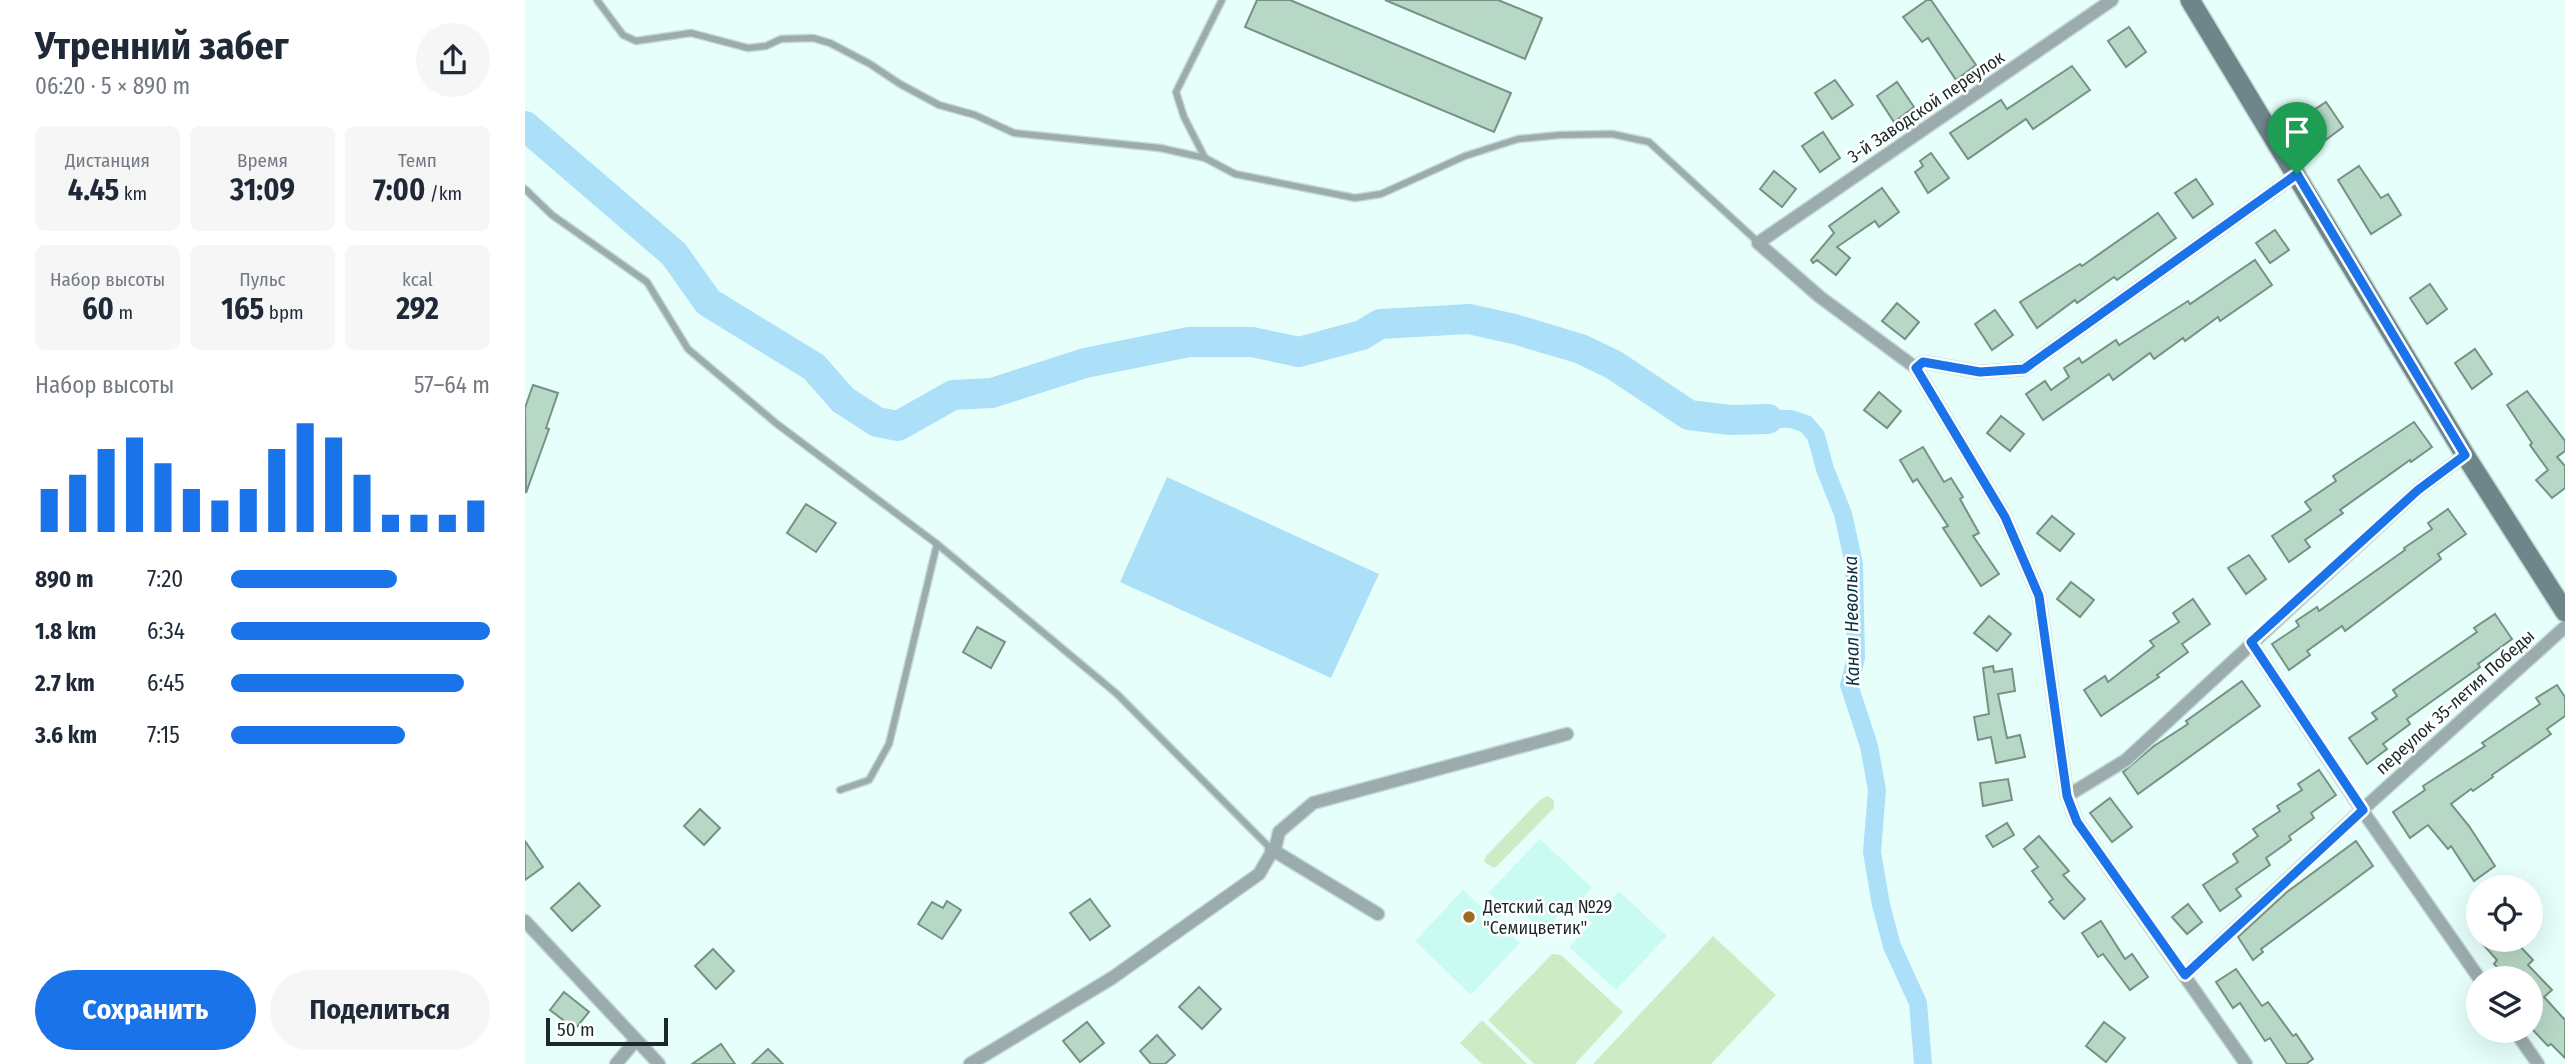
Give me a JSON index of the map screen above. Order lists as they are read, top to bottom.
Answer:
{
  "streets": {
    "street": ["3-й Заводской переулок", "переулок 35-летия Победы"]
  },
  "water": ["Канал Неволька"],
  "places": ["Детский сад №29 \"Семицветик\""],
  "scale_bar": "50 m",
  "page": {
    "heading": ["Утренний забег", "06:20 · 5 × 890 m"],
    "stats": [
      ["Дистанция", "4.45 km"],
      ["Время", "31:09"],
      ["Темп", "7:00 /km"],
      ["Набор высоты", "60 m"],
      ["Пульс", "165 bpm"],
      ["kcal", "292"]
    ],
    "chart": ["Набор высоты", "57–64 m"],
    "list": [
      {
        "name": "890 m",
        "note": "7:20"
      },
      {
        "name": "1.8 km",
        "note": "6:34"
      },
      {
        "name": "2.7 km",
        "note": "6:45"
      },
      {
        "name": "3.6 km",
        "note": "7:15"
      }
    ],
    "buttons": ["Сохранить", "Поделиться"],
    "scale": "50 m"
  }
}
